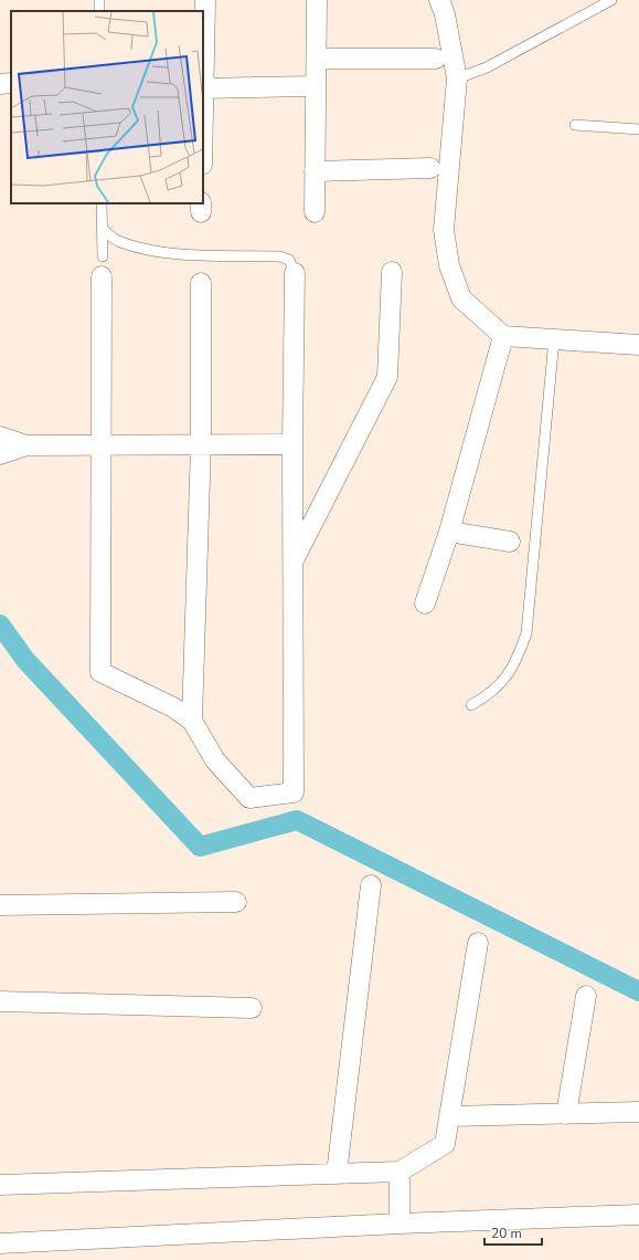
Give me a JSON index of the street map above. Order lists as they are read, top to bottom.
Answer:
{
  "scale_bar": "20 m"
}
